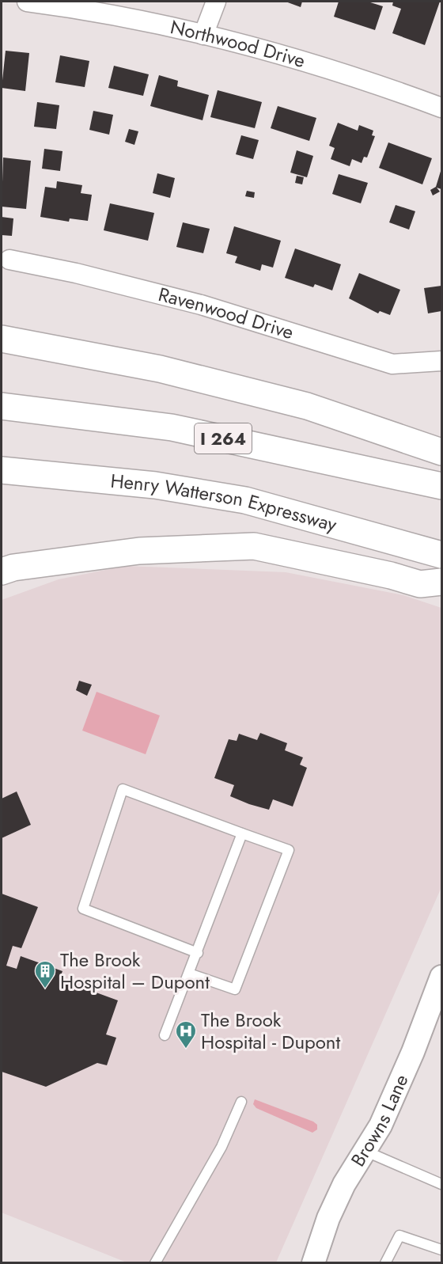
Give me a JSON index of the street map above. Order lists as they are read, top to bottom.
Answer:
{
  "streets": {
    "highway": ["I 264", "Henry Watterson Expressway"],
    "street": ["Northwood Drive", "Ravenwood Drive", "Browns Lane"]
  },
  "places": {
    "building": ["The Brook Hospital – Dupont"],
    "hospital": ["The Brook Hospital - Dupont"]
  }
}
